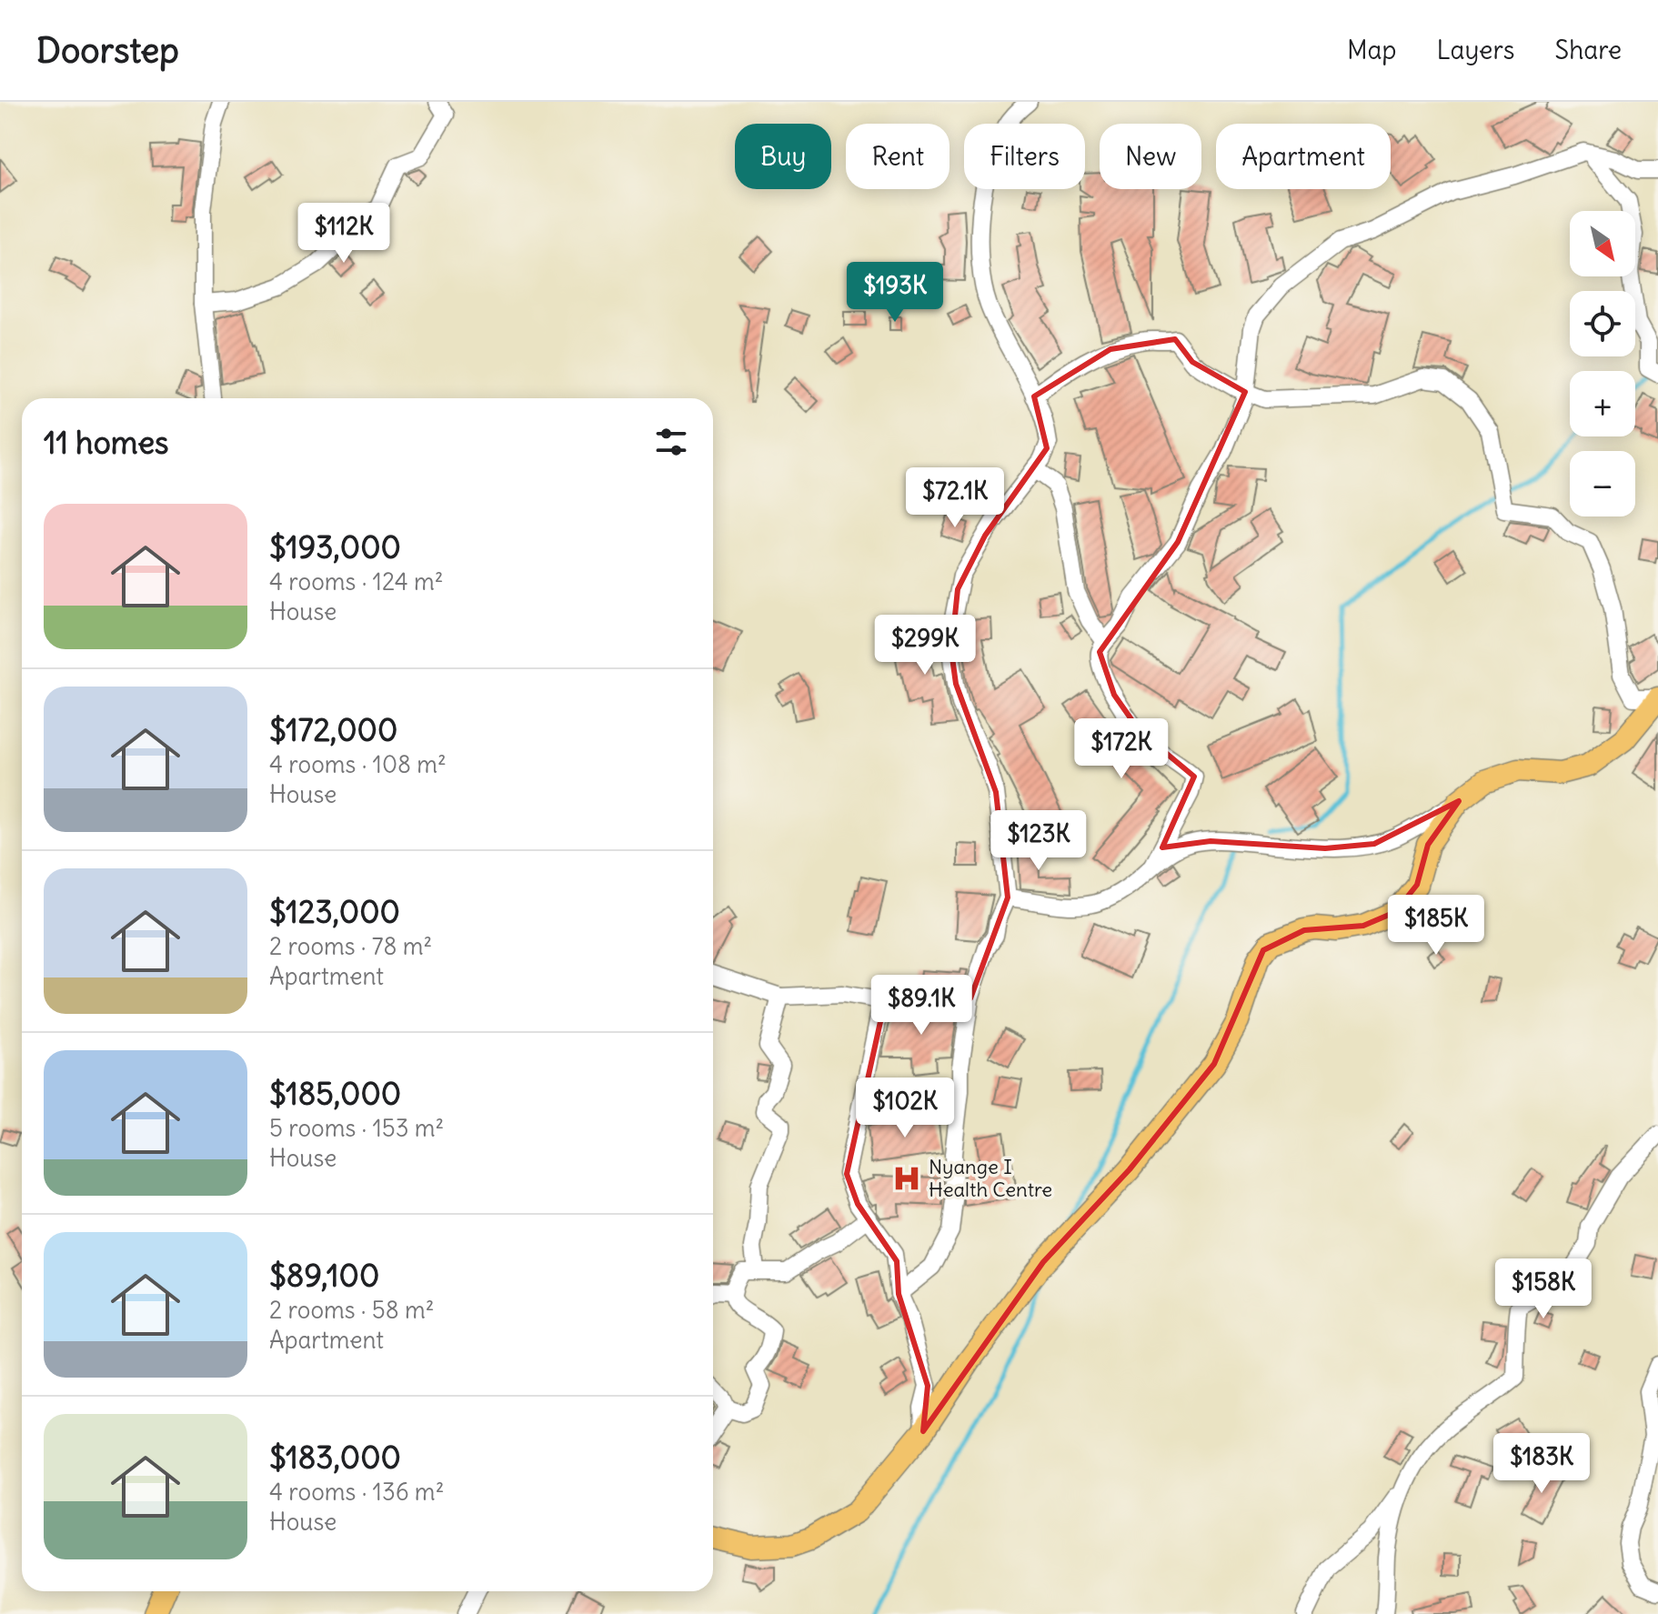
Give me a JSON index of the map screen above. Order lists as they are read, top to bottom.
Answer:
{
  "places": {
    "hospital": ["Nyange I Health Centre"]
  },
  "north": "bottom right",
  "page": {
    "header": "Doorstep",
    "nav": ["Map", "Layers", "Share"],
    "chip": [
      "Buy",
      "Rent",
      "Filters",
      "New",
      "Apartment"
    ],
    "price": [
      "$112K",
      "$193K",
      "$72.1K",
      "$299K",
      "$172K",
      "$123K",
      "$185K",
      "$89.1K",
      "$102K",
      "$158K",
      "$183K"
    ],
    "map_buttons": ["+", "−"],
    "heading": "11 homes",
    "list": [
      {
        "name": "$193,000",
        "note": "4 rooms · 124 m² · House"
      },
      {
        "name": "$172,000",
        "note": "4 rooms · 108 m² · House"
      },
      {
        "name": "$123,000",
        "note": "2 rooms · 78 m² · Apartment"
      },
      {
        "name": "$185,000",
        "note": "5 rooms · 153 m² · House"
      },
      {
        "name": "$89,100",
        "note": "2 rooms · 58 m² · Apartment"
      },
      {
        "name": "$183,000",
        "note": "4 rooms · 136 m² · House"
      }
    ]
  }
}
